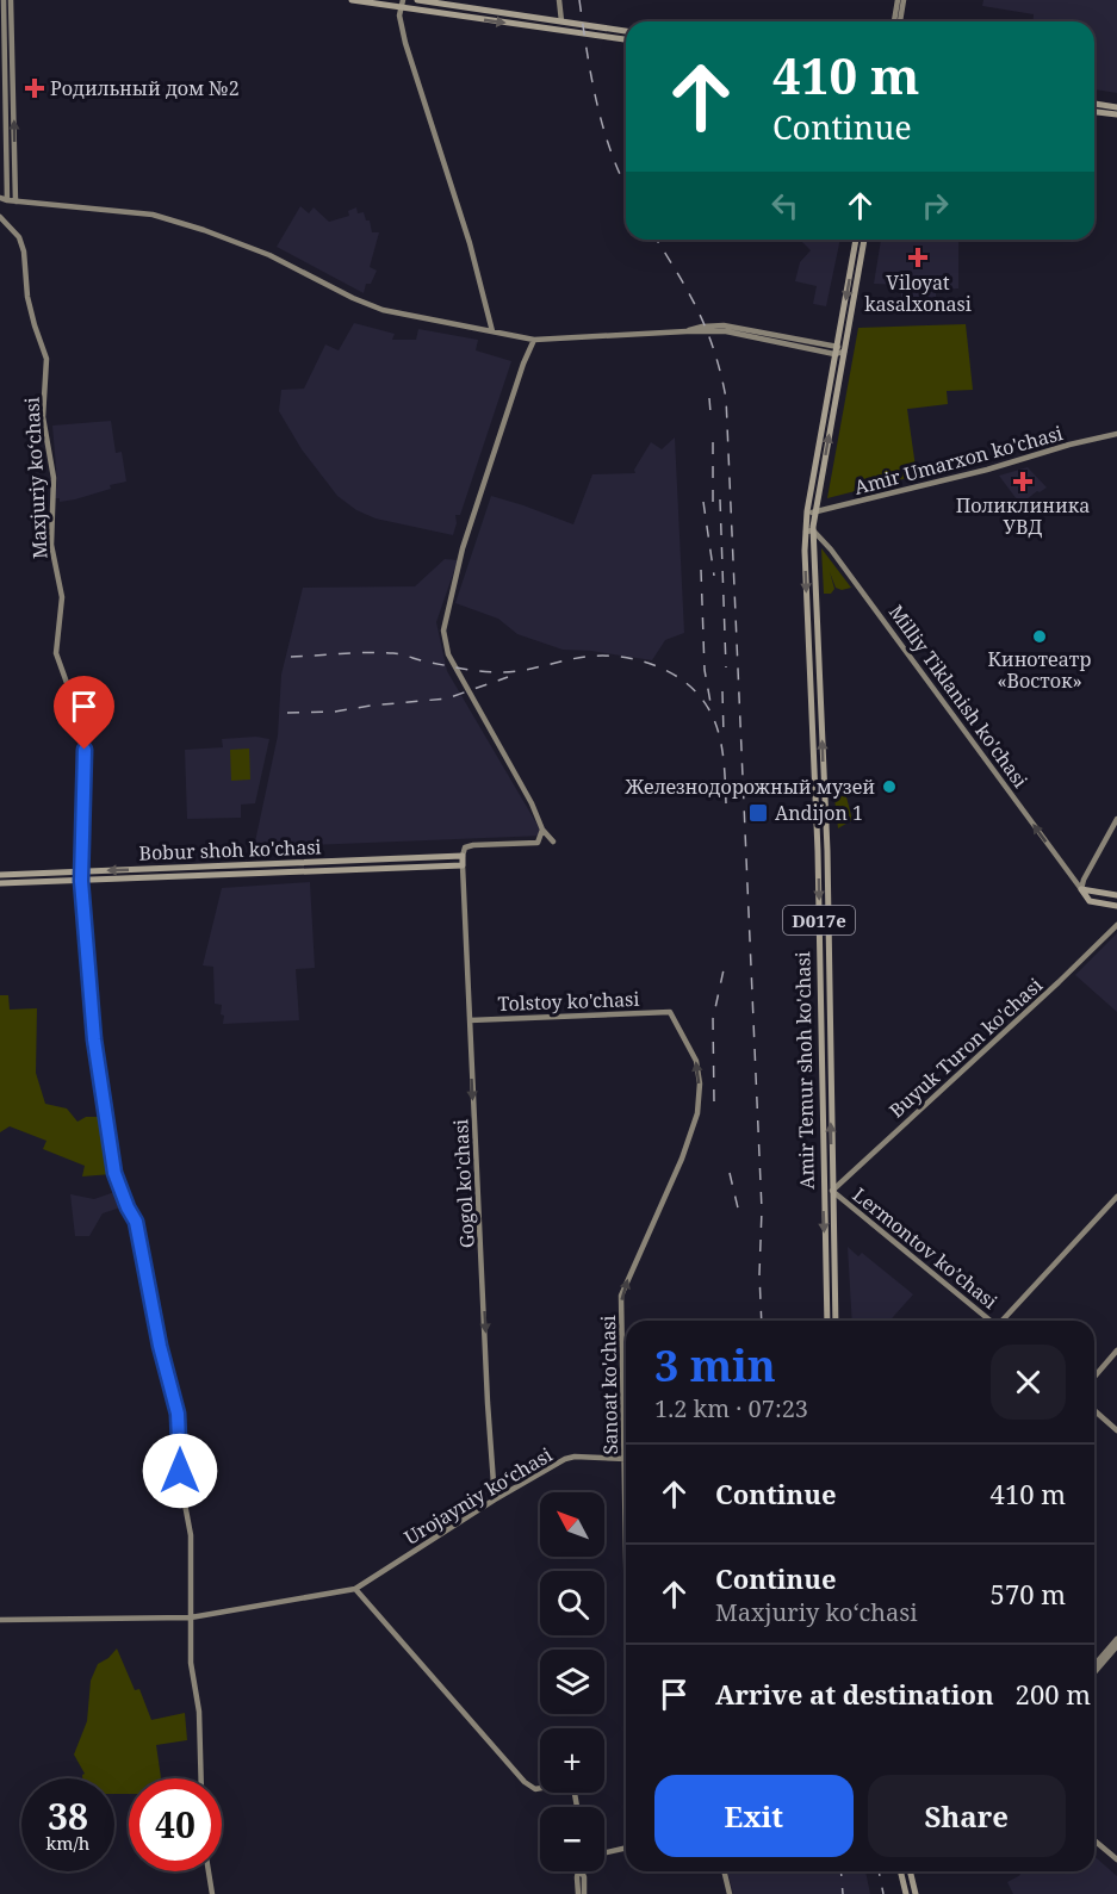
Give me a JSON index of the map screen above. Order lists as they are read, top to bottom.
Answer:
{
  "streets": {
    "main road": [
      "Amir Umarxon ko'chasi",
      "Maxjuriy koʻchasi",
      "Milliy Tiklanish ko'chasi",
      "Bobur shoh ko'chasi",
      "D017e",
      "Tolstoy ko'chasi",
      "Buyuk Turon ko'chasi",
      "Amir Temur shoh ko'chasi",
      "Gogol ko'chasi",
      "Lermontov ko’chasi",
      "Sanoat ko'chasi",
      "Urоjayniy koʻchasi"
    ]
  },
  "crossings": [
    ["Amir Umarxon ko'chasi", "D017e"],
    ["Amir Umarxon ko'chasi", "Amir Temur shoh ko'chasi"],
    ["Maxjuriy koʻchasi", "Bobur shoh ko'chasi"],
    ["Milliy Tiklanish ko'chasi", "Amir Temur shoh ko'chasi"],
    ["Bobur shoh ko'chasi", "Gogol ko'chasi"],
    ["D017e", "Amir Temur shoh ko'chasi"],
    ["Tolstoy ko'chasi", "Gogol ko'chasi"],
    ["Tolstoy ko'chasi", "Sanoat ko'chasi"],
    ["Buyuk Turon ko'chasi", "Amir Temur shoh ko'chasi"],
    ["Buyuk Turon ko'chasi", "Lermontov ko’chasi"],
    ["Amir Temur shoh ko'chasi", "Lermontov ko’chasi"],
    ["Gogol ko'chasi", "Urоjayniy koʻchasi"],
    ["Sanoat ko'chasi", "Urоjayniy koʻchasi"]
  ],
  "one_way": ["Milliy Tiklanish ko'chasi", "Gogol ko'chasi", "Sanoat ko'chasi"],
  "places": {
    "health": ["Родильный дом №2", "Viloyat kasalxonasi", "Поликлиника УВД"],
    "other": ["Кинотеатр «Восток»", "Железнодорожный музей"],
    "transit": ["Andijon 1"]
  },
  "north": "top left",
  "page": {
    "turn": ["410 m", "Continue"],
    "heading": ["3 min", "1.2 km · 07:23"],
    "list": [
      {
        "name": "Continue",
        "value": "410 m"
      },
      {
        "name": "Continue",
        "note": "Maxjuriy koʻchasi",
        "value": "570 m"
      },
      {
        "name": "Arrive at destination",
        "value": "200 m"
      }
    ],
    "map_buttons": ["+", "−"],
    "buttons": ["Exit", "Share"],
    "speed": "38 km/h",
    "limit": "40"
  }
}
